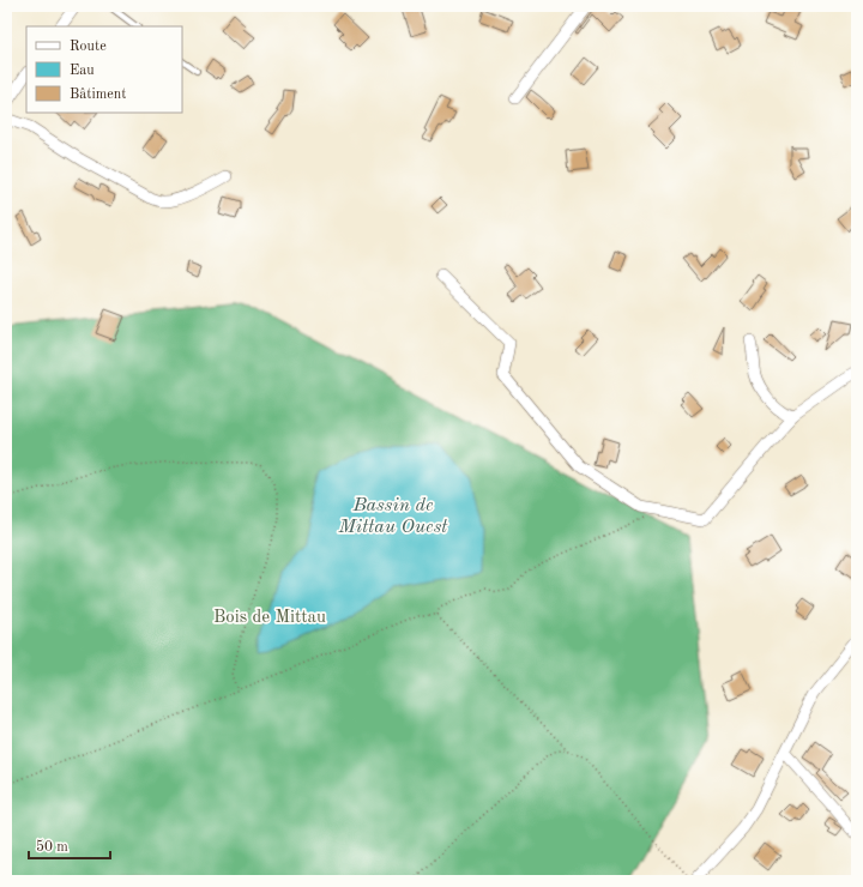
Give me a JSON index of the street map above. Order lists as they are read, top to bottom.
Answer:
{
  "water": ["Bassin de Mittau Ouest"],
  "parks": ["Bois de Mittau"],
  "legend": ["Route", "Eau", "Bâtiment"],
  "scale_bar": "50 m"
}
